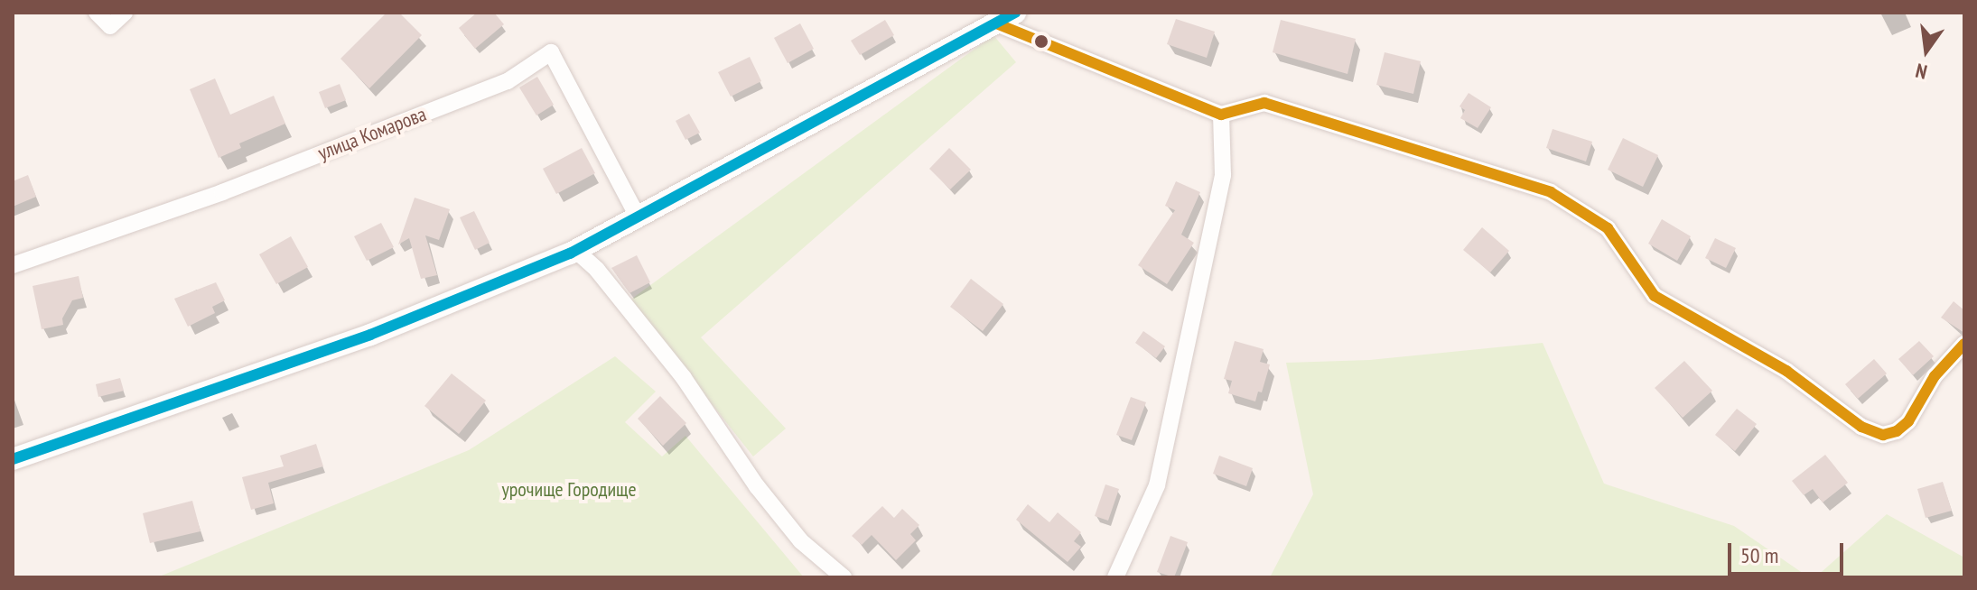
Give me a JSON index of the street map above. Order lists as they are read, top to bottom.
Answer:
{
  "streets": {
    "street": ["улица Комарова"]
  },
  "parks": ["урочище Городище"],
  "scale_bar": "50 m",
  "north": "bottom"
}
